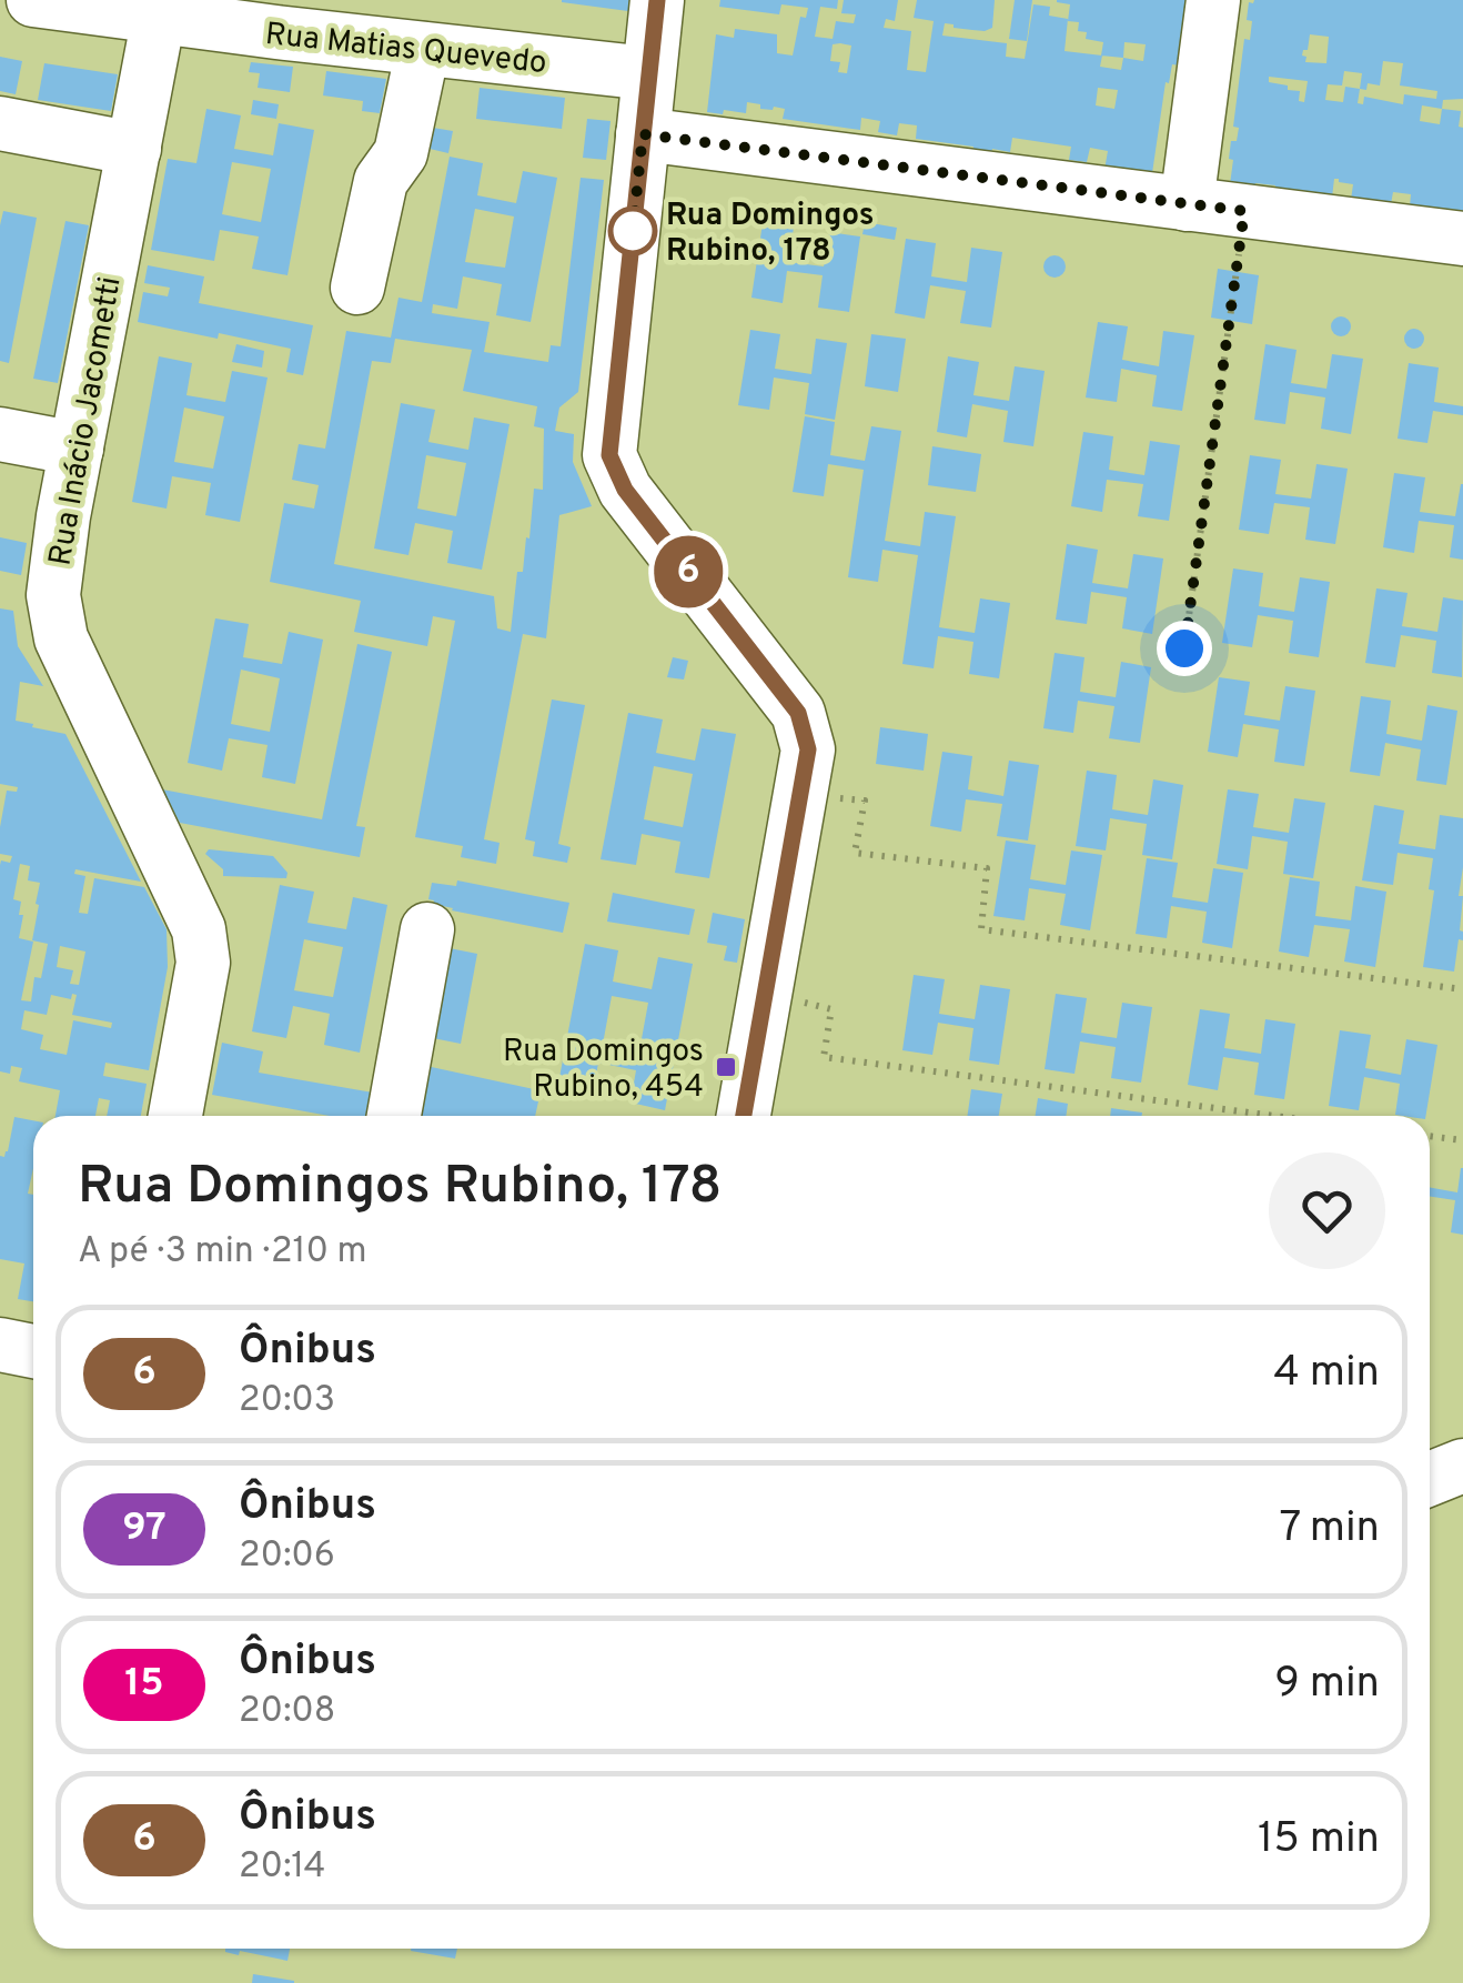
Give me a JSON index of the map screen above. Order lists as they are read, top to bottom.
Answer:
{
  "streets": {
    "street": ["Rua Matias Quevedo", "Rua Inácio Jacometti"]
  },
  "crossings": [
    ["Rua Matias Quevedo", "Rua Inácio Jacometti"]
  ],
  "places": {
    "other": ["Rua Domingos Rubino, 178"],
    "transit": ["Rua Domingos Rubino, 454"]
  },
  "lines": ["bus line 6"],
  "page": {
    "on_map": "6",
    "heading": ["Rua Domingos Rubino, 178", "A pé · 3 min · 210 m"],
    "list": [
      {
        "mark": "6",
        "name": "Ônibus",
        "note": "20:03",
        "value": "4 min"
      },
      {
        "mark": "97",
        "name": "Ônibus",
        "note": "20:06",
        "value": "7 min"
      },
      {
        "mark": "15",
        "name": "Ônibus",
        "note": "20:08",
        "value": "9 min"
      },
      {
        "mark": "6",
        "name": "Ônibus",
        "note": "20:14",
        "value": "15 min"
      }
    ]
  }
}
